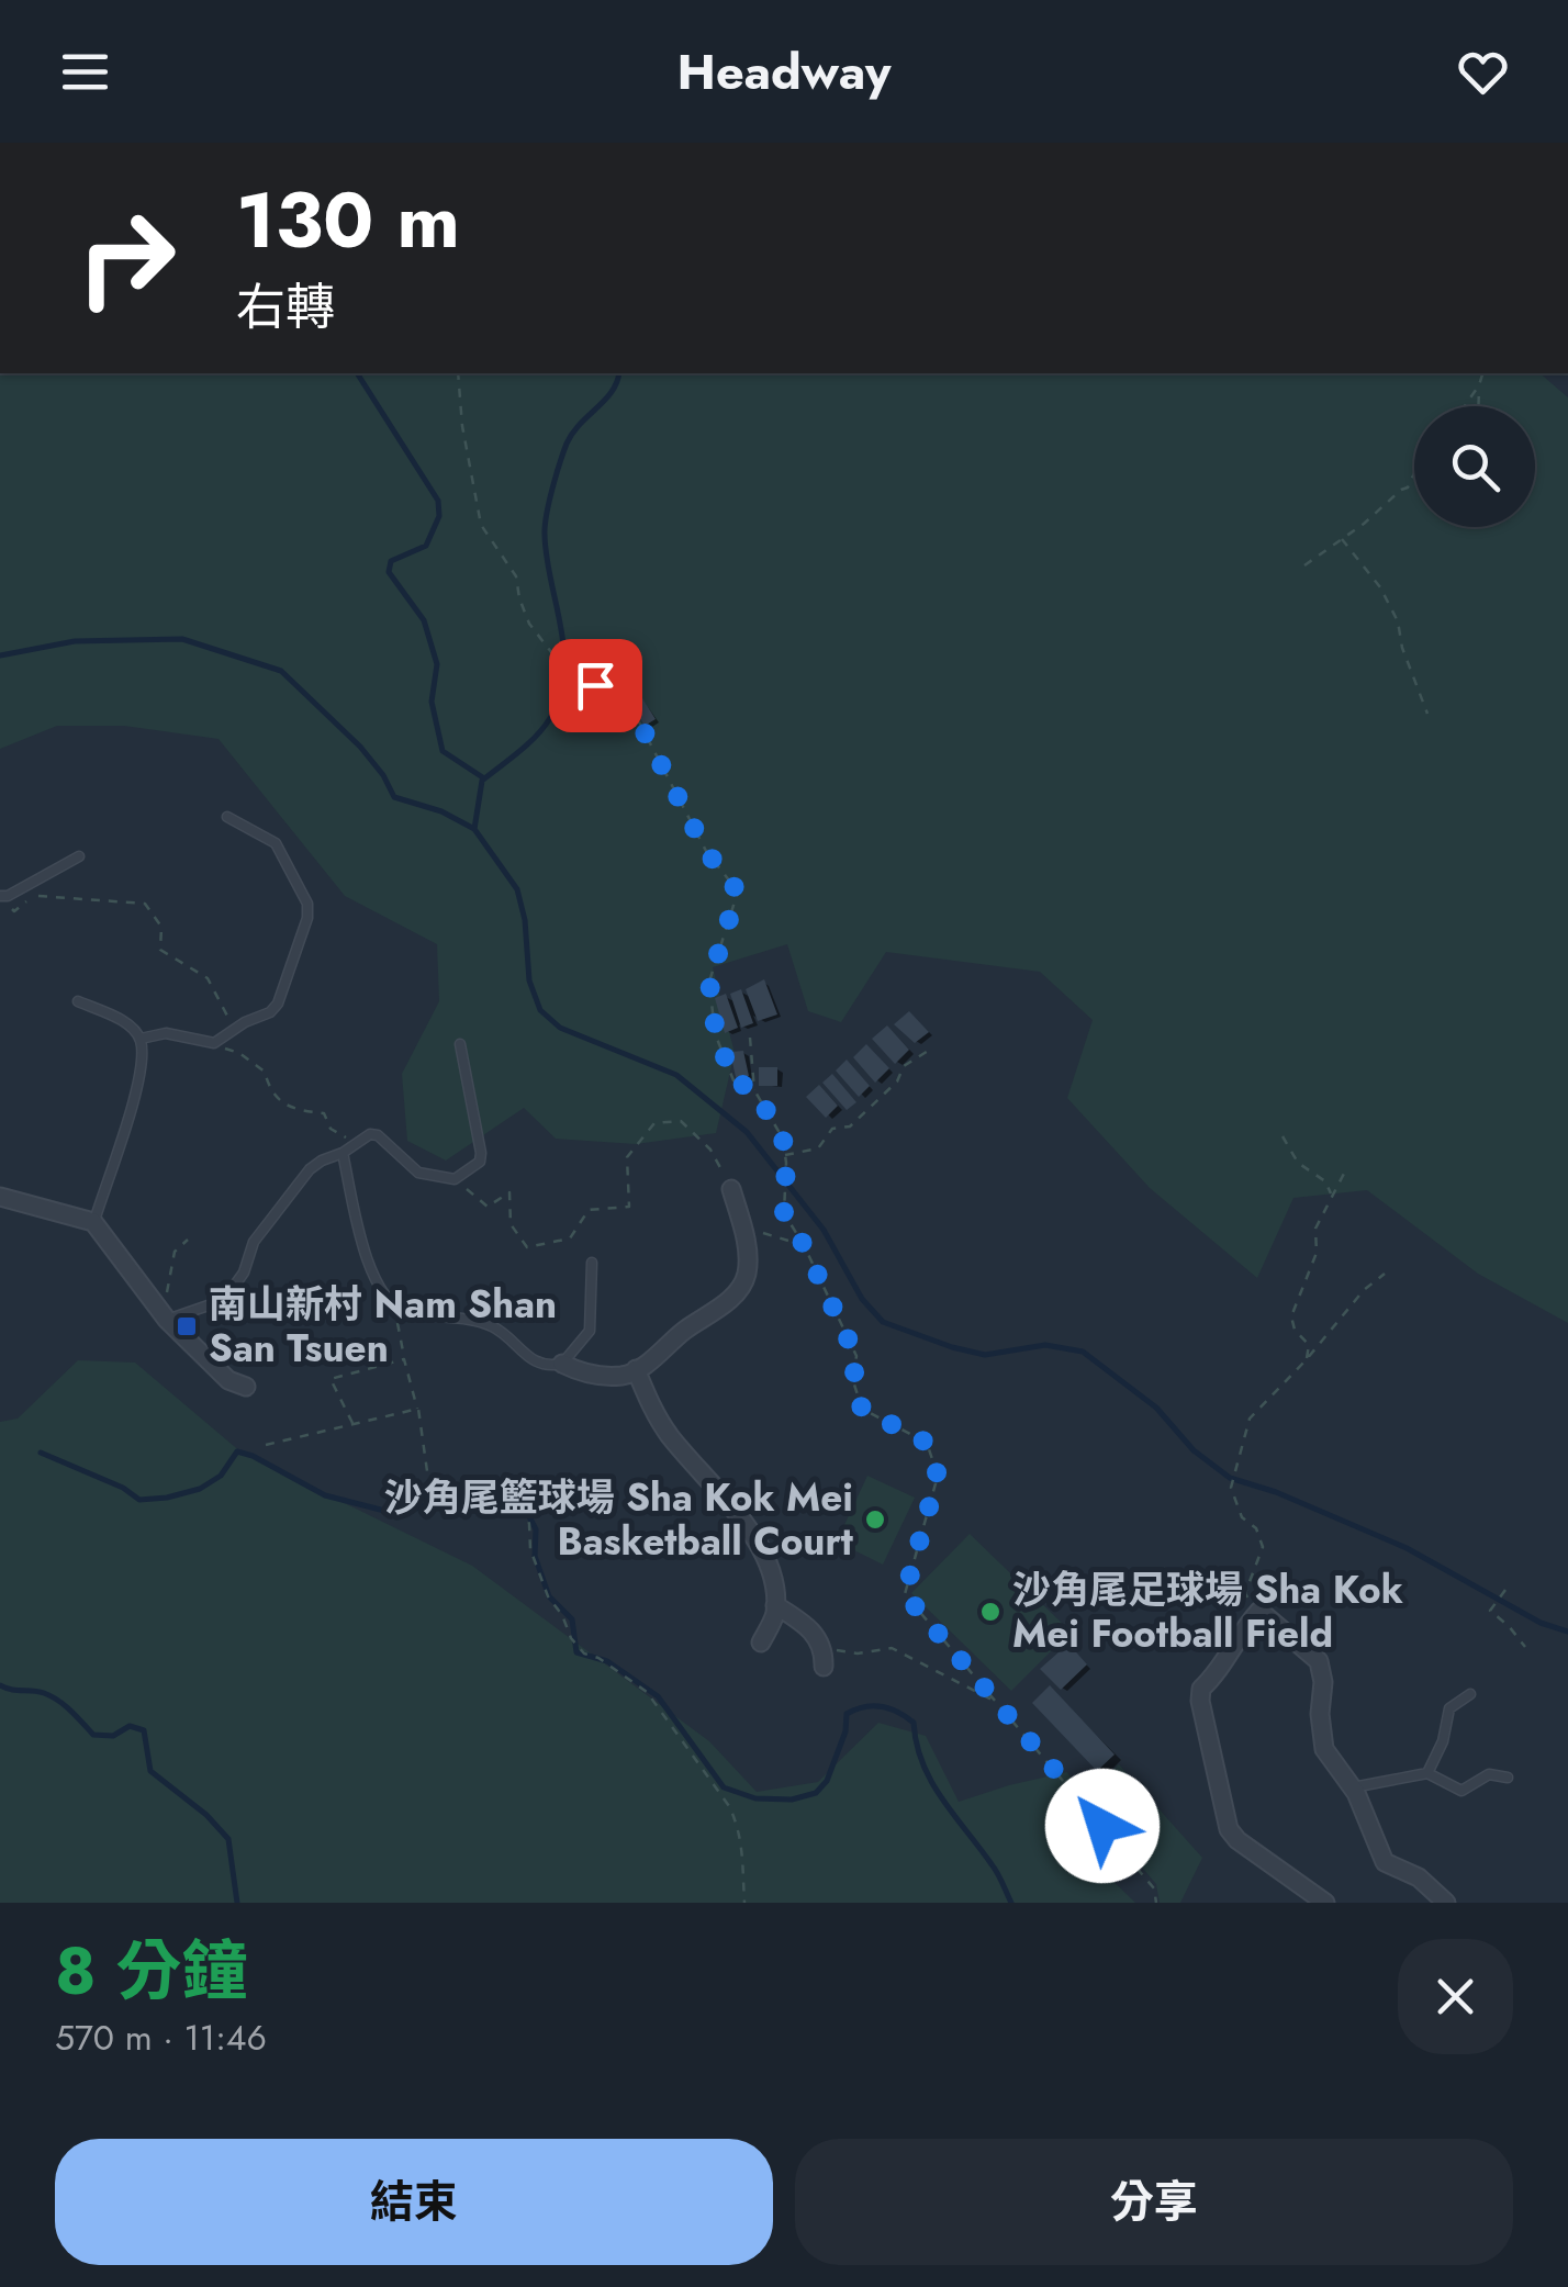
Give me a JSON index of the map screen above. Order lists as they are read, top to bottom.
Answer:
{
  "places": {
    "transit": ["南山新村 Nam Shan San Tsuen"],
    "other": ["沙角尾籃球場 Sha Kok Mei Basketball Court", "沙角尾足球場 Sha Kok Mei Football Field"]
  },
  "page": {
    "header": "Headway",
    "turn": ["130 m", "右轉"],
    "heading": ["8 分鐘", "570 m · 11:46"],
    "buttons": ["結束", "分享"]
  }
}
